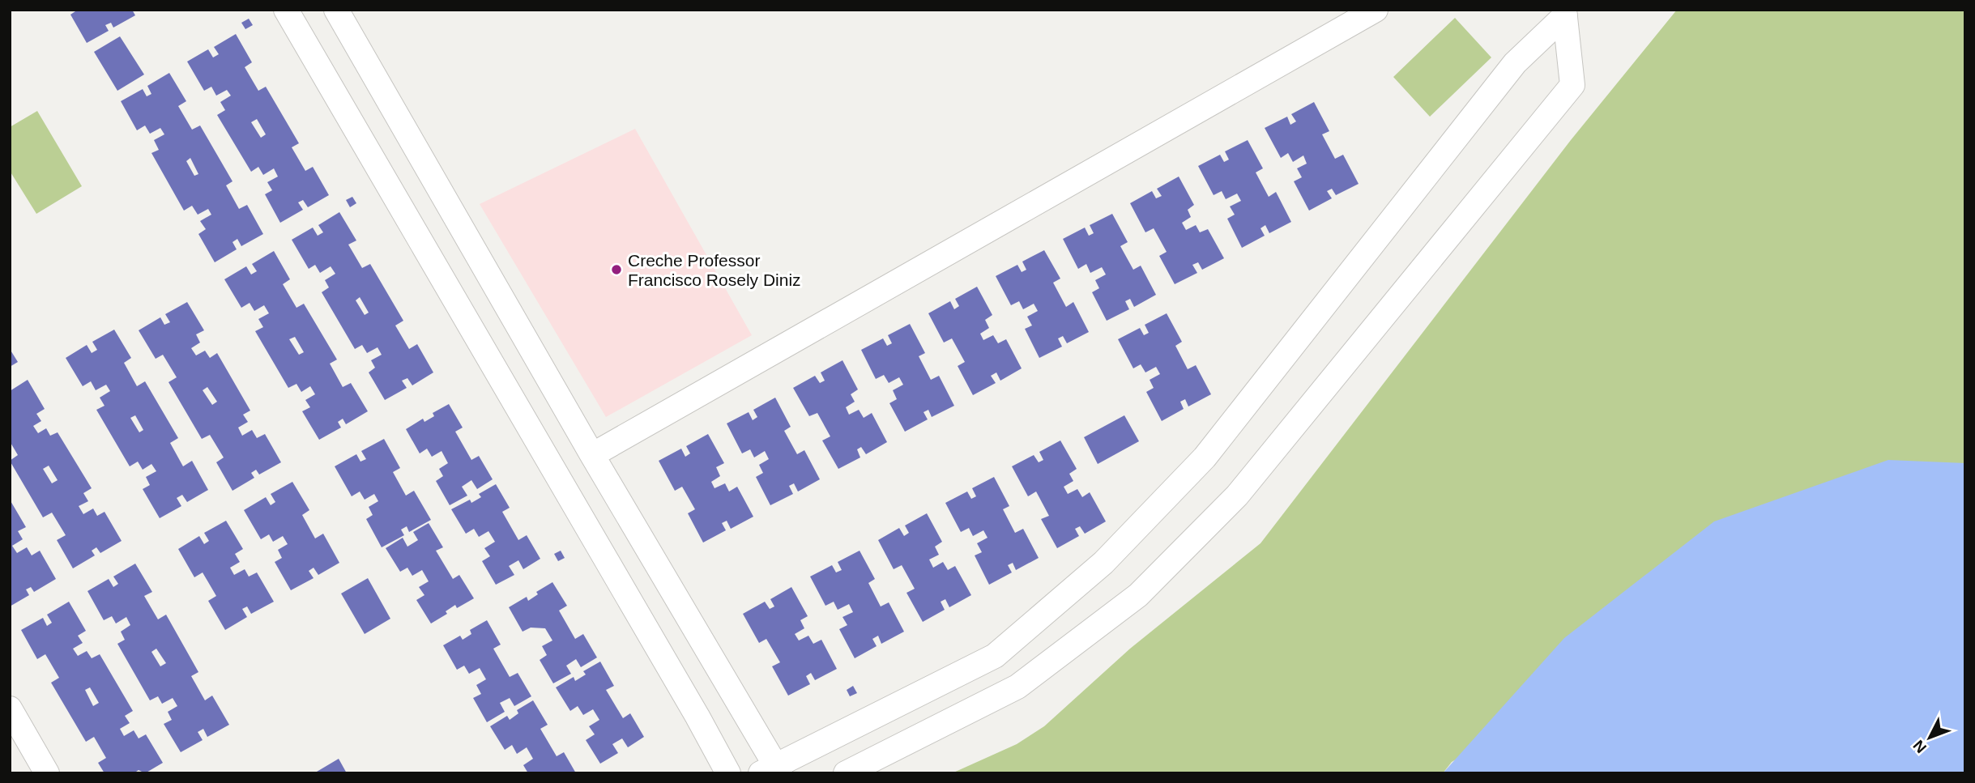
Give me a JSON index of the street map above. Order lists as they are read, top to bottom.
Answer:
{
  "places": ["Creche Professor Francisco Rosely Diniz"],
  "north": "bottom left"
}
